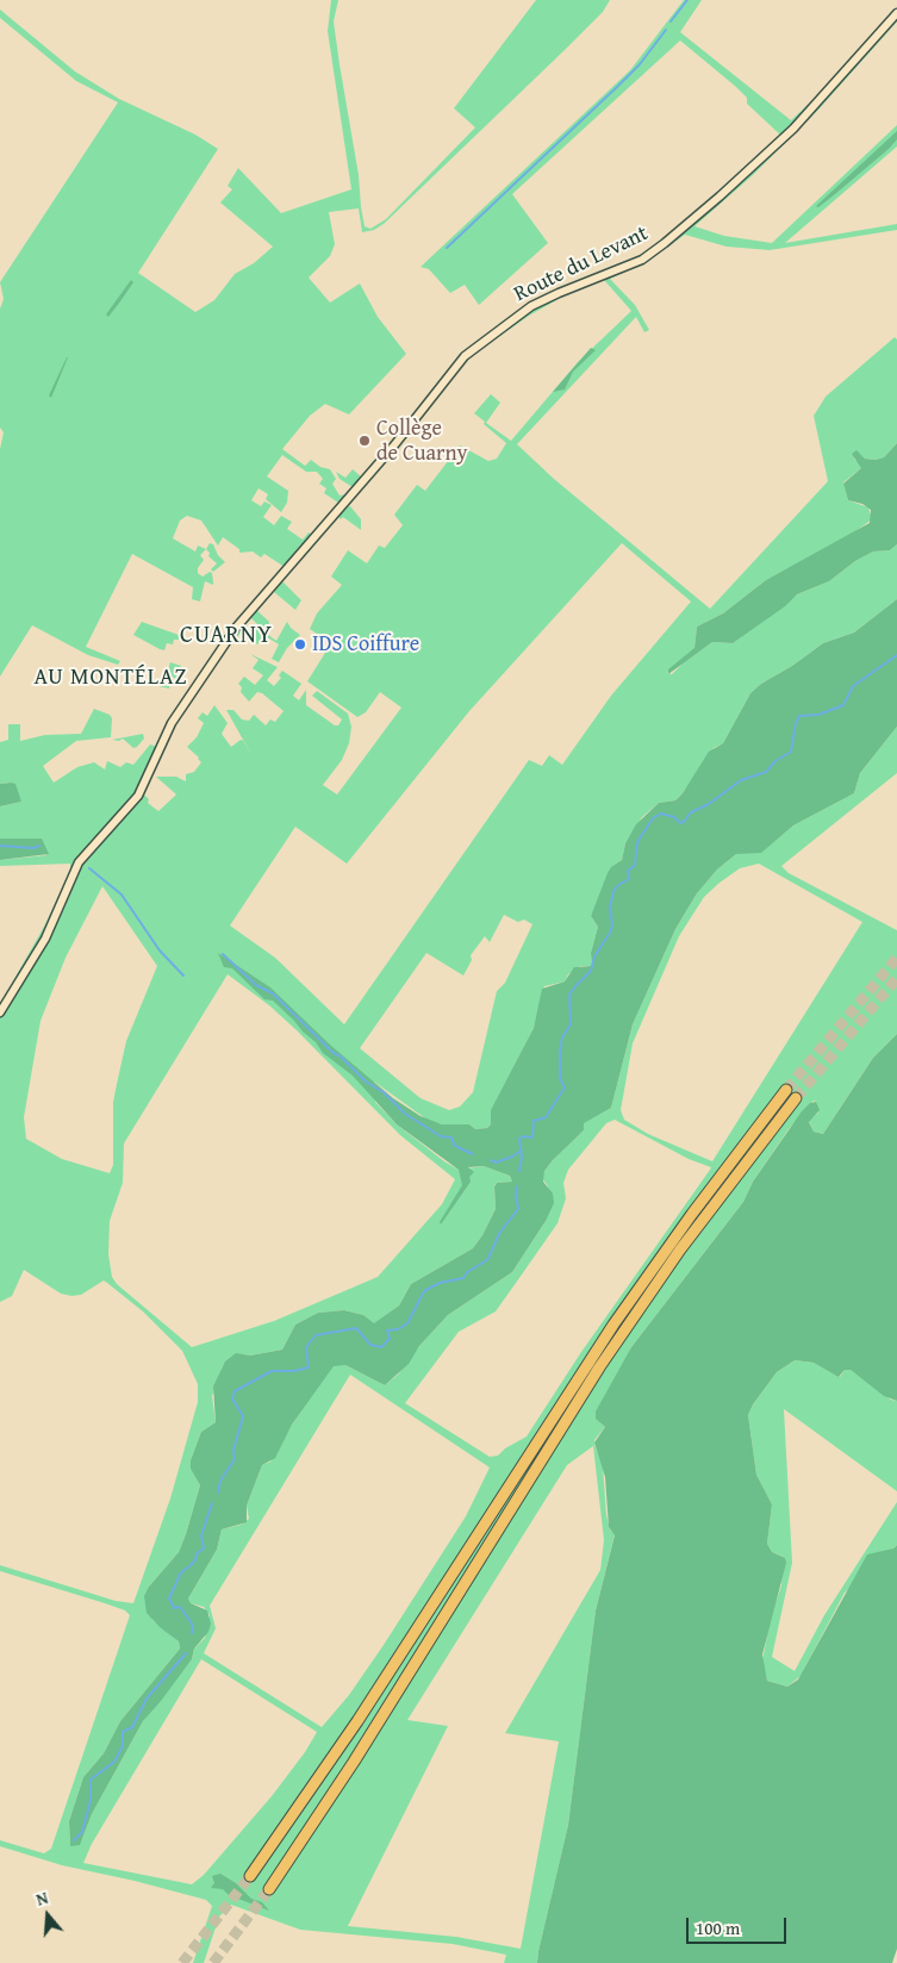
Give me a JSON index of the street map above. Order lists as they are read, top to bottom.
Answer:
{
  "streets": {
    "street": ["Route du Levant"]
  },
  "districts": ["CUARNY", "AU MONTÉLAZ"],
  "places": ["Collège de Cuarny", "IDS Coiffure"],
  "scale_bar": "100 m",
  "north": "top"
}
